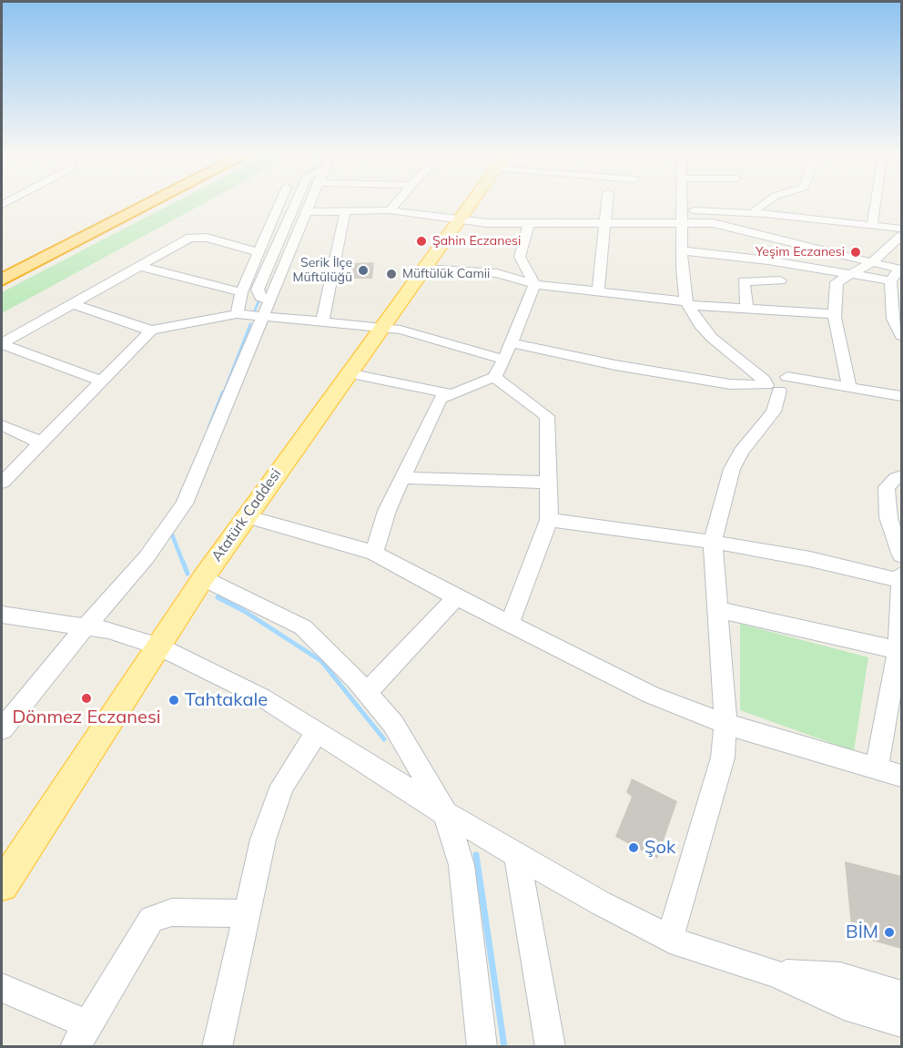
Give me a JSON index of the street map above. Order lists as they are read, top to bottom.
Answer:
{
  "streets": {
    "main road": ["Atatürk Caddesi"]
  },
  "places": [
    "Şahin Eczanesi",
    "Yeşim Eczanesi",
    "Serik İlçe Müftülüğü",
    "Müftülük Camii",
    "Dönmez Eczanesi",
    "Tahtakale",
    "Şok",
    "BİM"
  ]
}
